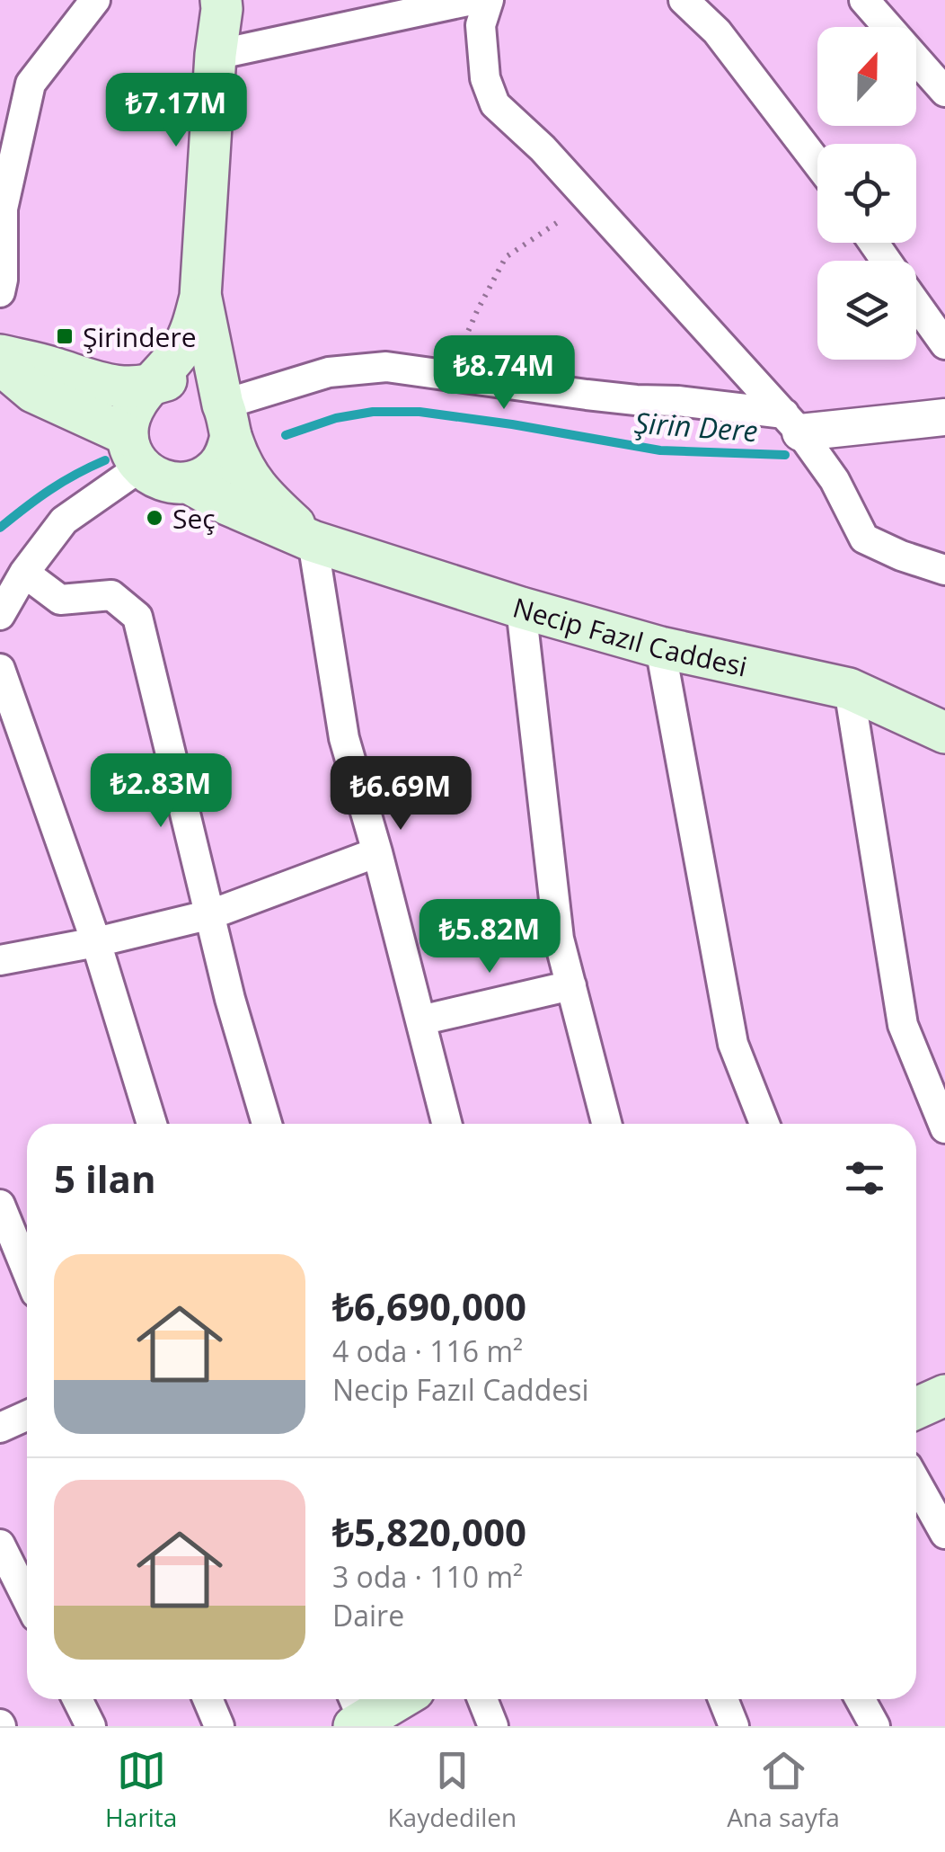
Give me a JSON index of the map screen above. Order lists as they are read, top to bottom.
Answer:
{
  "streets": {
    "main road": ["Necip Fazıl Caddesi"]
  },
  "water": ["Şirin Dere"],
  "places": {
    "transit": ["Şirindere"],
    "other": ["Seç"]
  },
  "north": "top",
  "page": {
    "price": [
      "₺7.17M",
      "₺8.74M",
      "₺2.83M",
      "₺6.69M",
      "₺5.82M"
    ],
    "heading": "5 ilan",
    "list": [
      {
        "name": "₺6,690,000",
        "note": "4 oda · 116 m² · Necip Fazıl Caddesi"
      },
      {
        "name": "₺5,820,000",
        "note": "3 oda · 110 m² · Daire"
      }
    ],
    "tabs": ["Harita", "Kaydedilen", "Ana sayfa"]
  }
}
